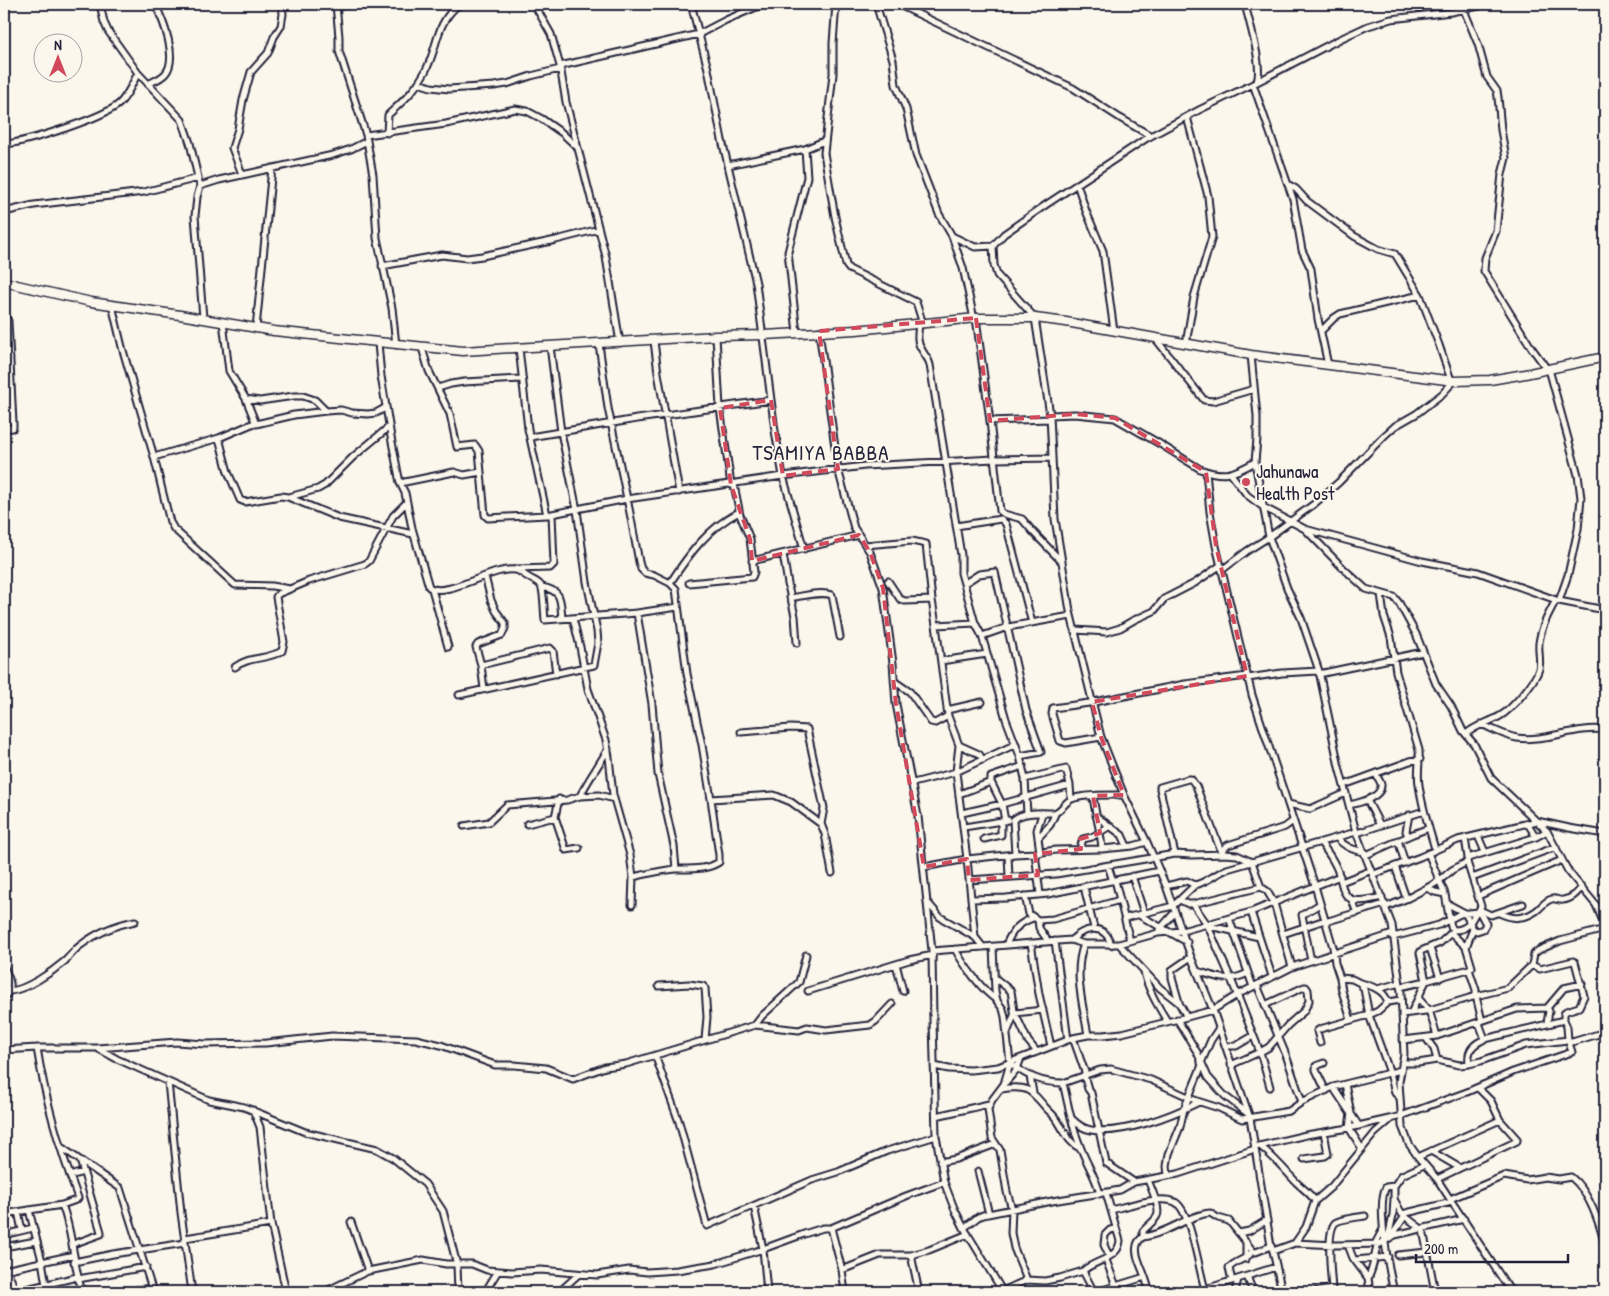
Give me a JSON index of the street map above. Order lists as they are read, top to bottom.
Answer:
{
  "districts": ["TSAMIYA BABBA"],
  "places": ["Jahunawa Health Post"],
  "scale_bar": "200 m",
  "north": "top"
}
